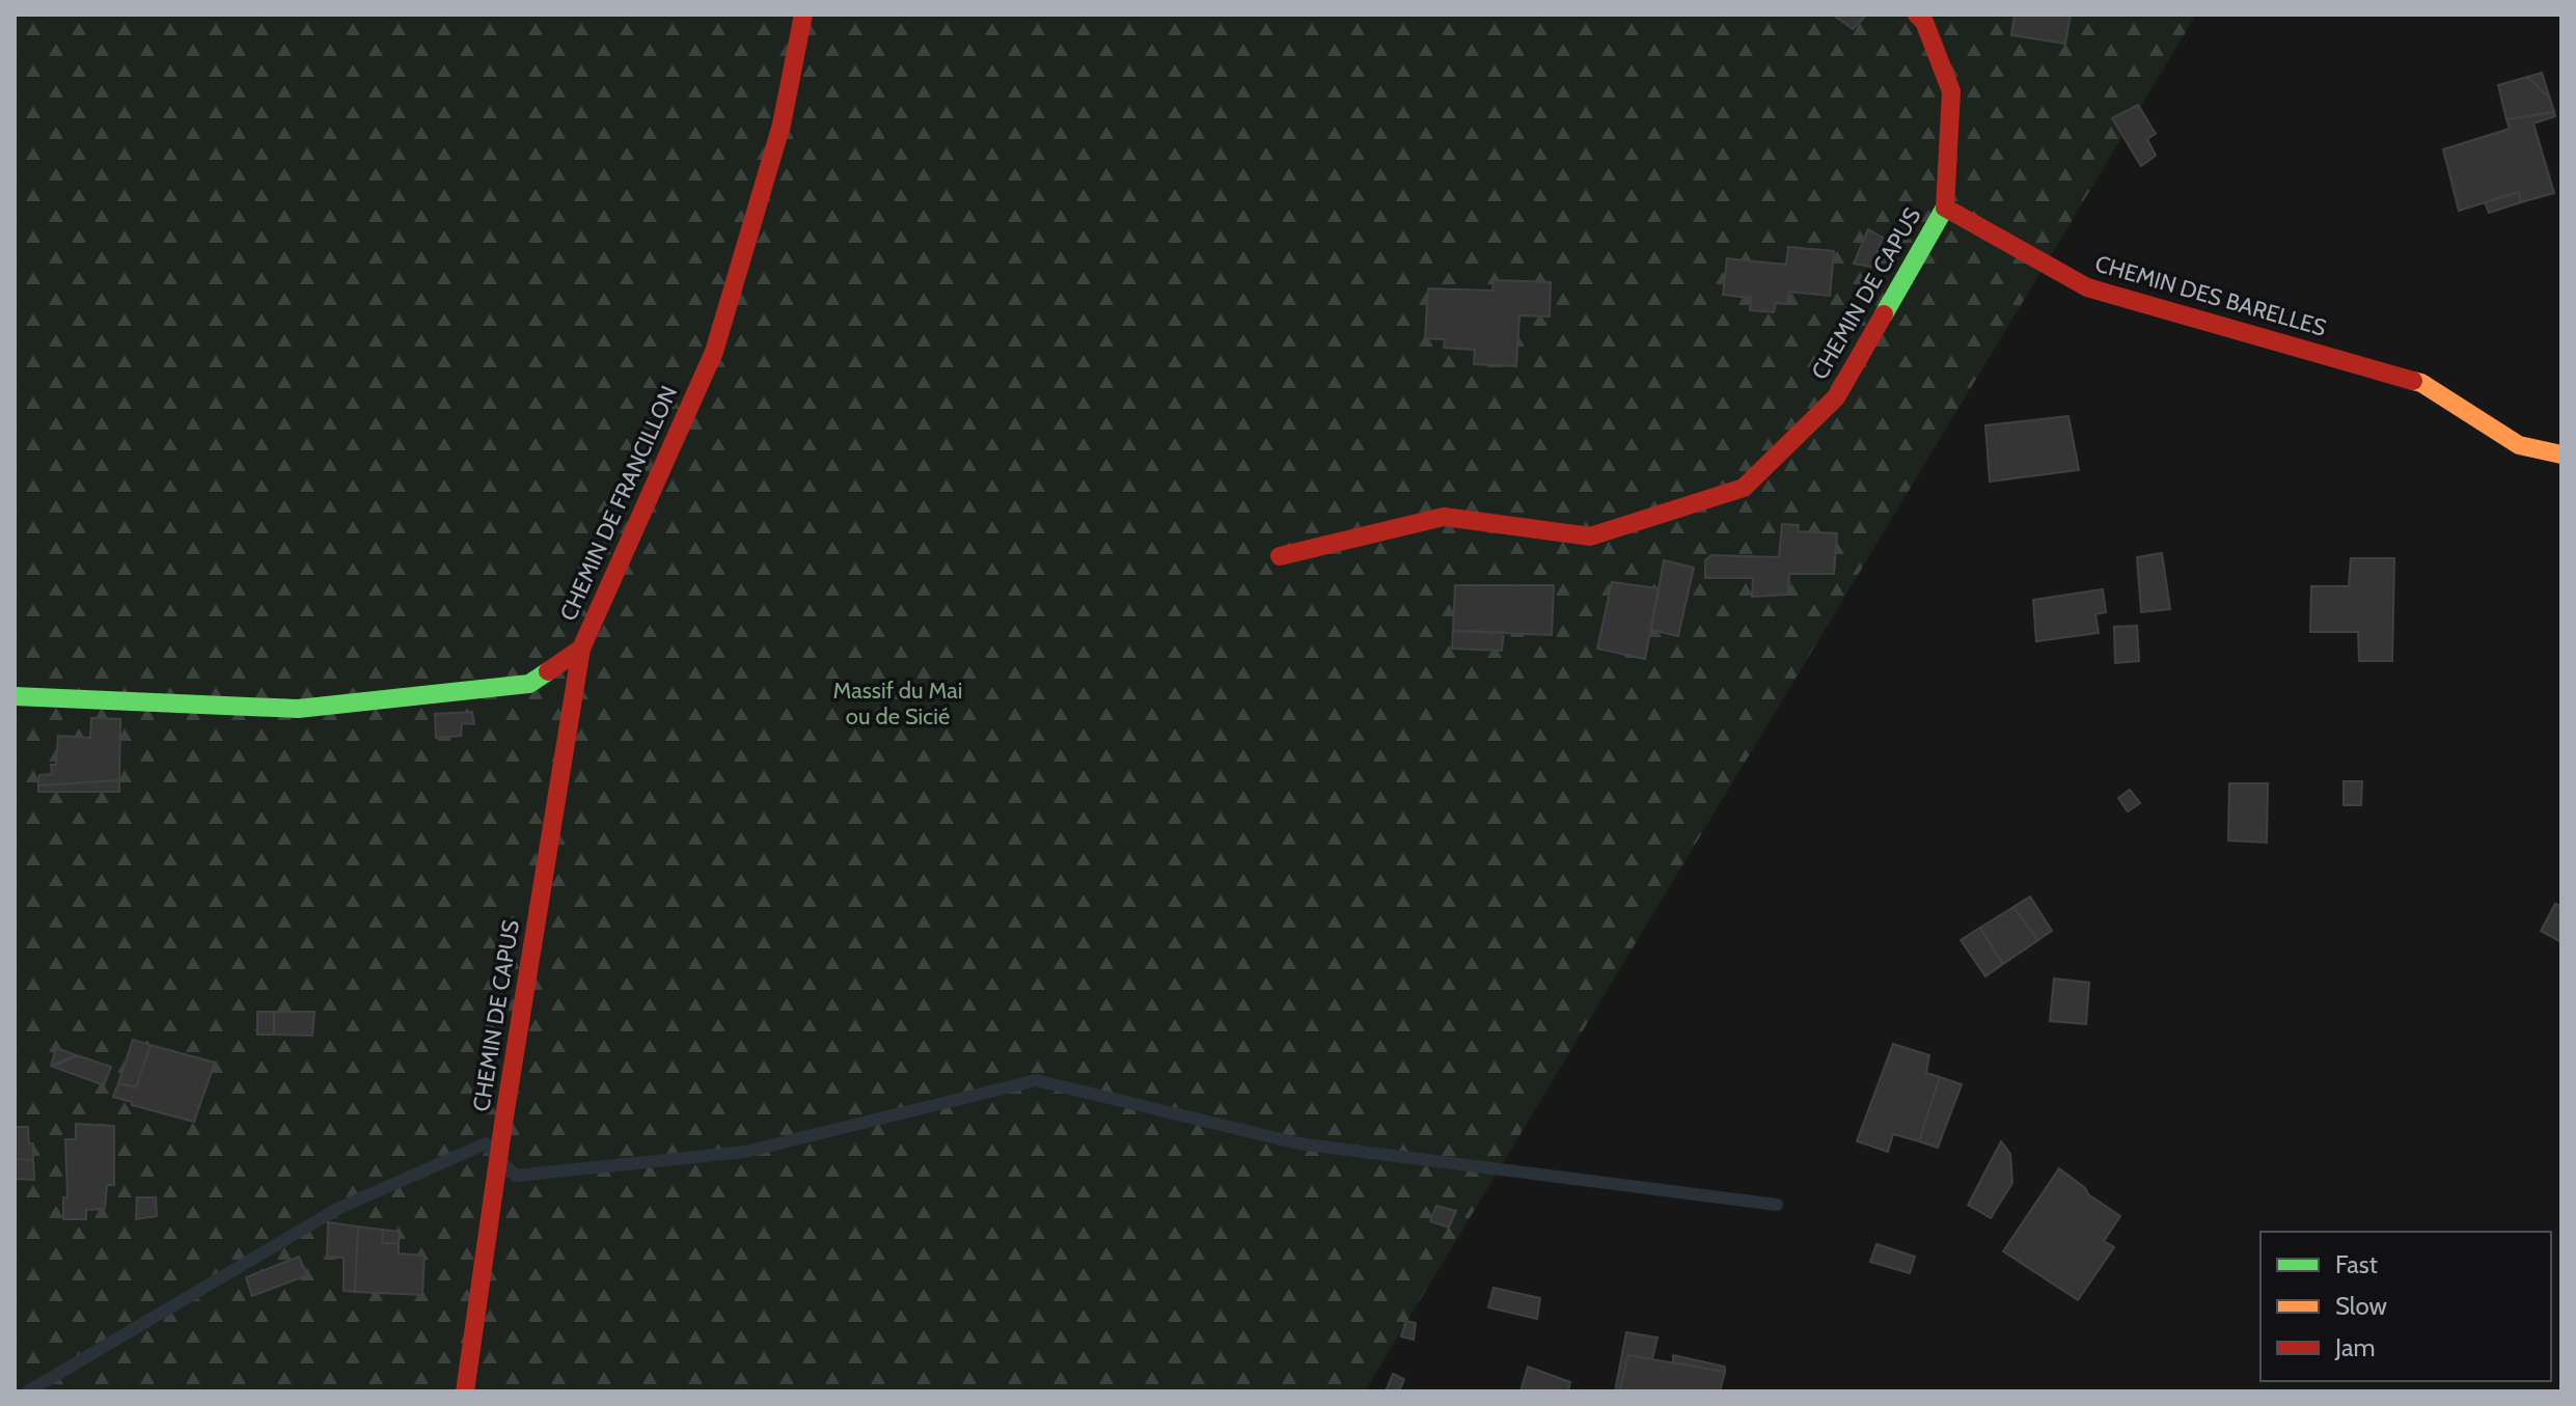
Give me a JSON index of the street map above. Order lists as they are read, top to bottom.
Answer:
{
  "streets": {
    "street": ["CHEMIN DE CAPUS", "CHEMIN DES BARELLES", "CHEMIN DE FRANCILLON"]
  },
  "crossings": [
    ["CHEMIN DE CAPUS", "CHEMIN DES BARELLES"],
    ["CHEMIN DE CAPUS", "CHEMIN DE FRANCILLON"]
  ],
  "parks": ["Massif du Mai ou de Sicié"],
  "legend": ["Fast", "Slow", "Jam"]
}
